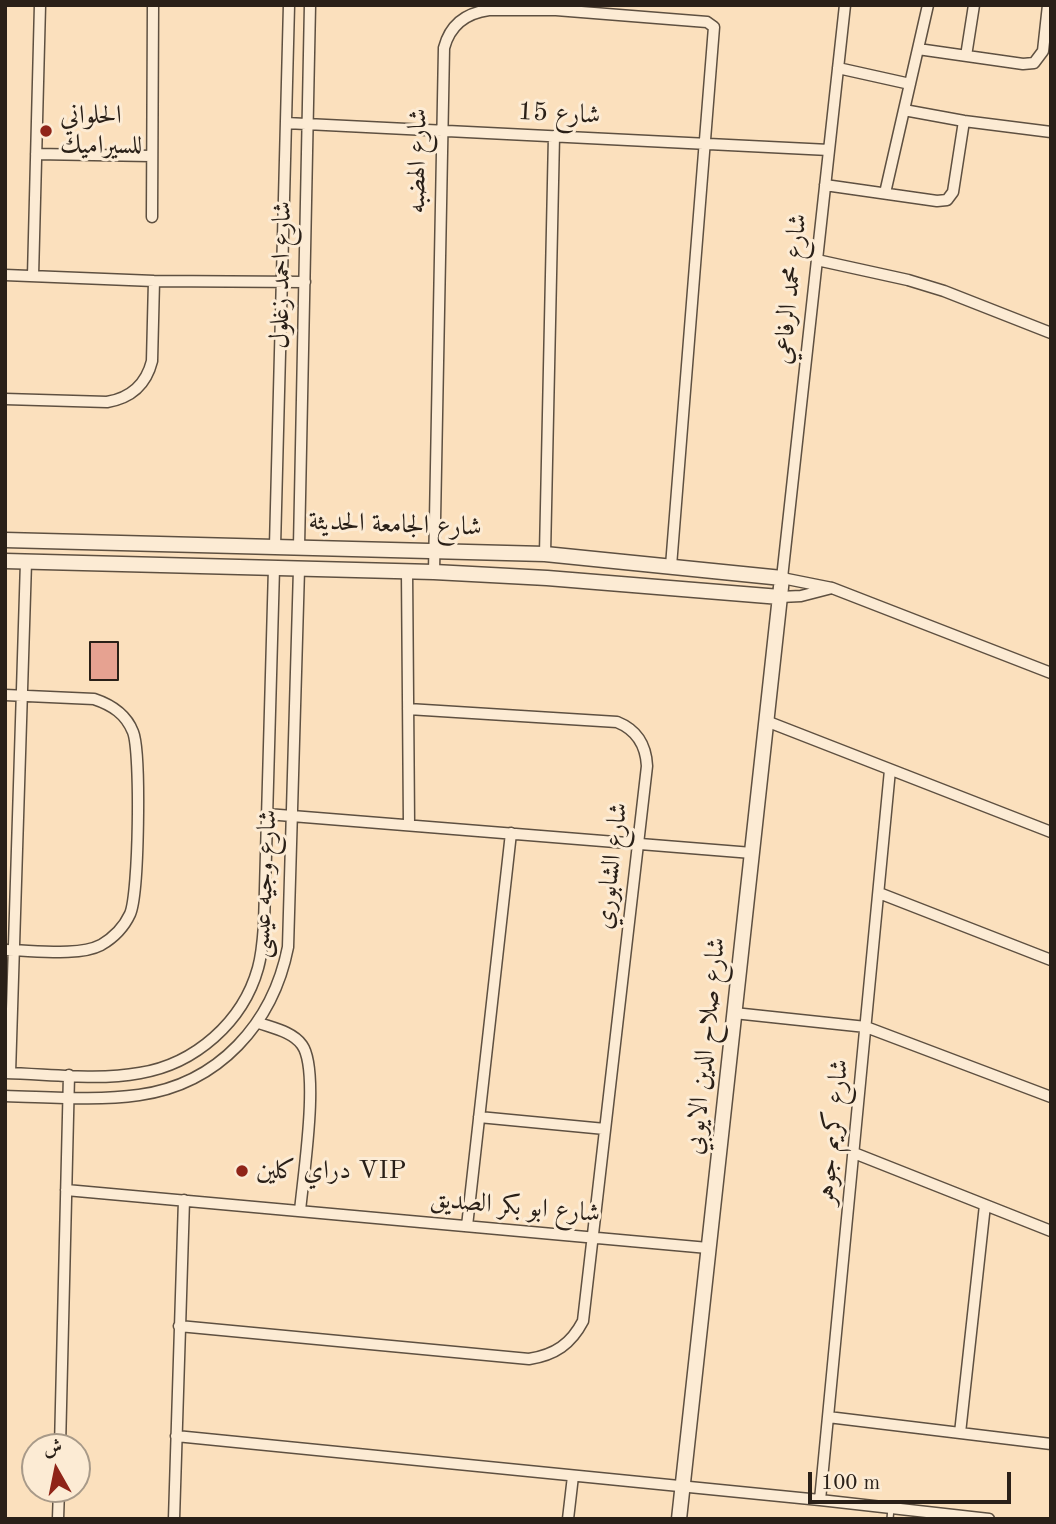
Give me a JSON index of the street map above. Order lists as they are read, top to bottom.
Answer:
{
  "streets": {
    "street": [
      "شارع 15",
      "شارع الهضبه",
      "شارع احمد زغلول",
      "شارع محمد الرفاعي",
      "شارع الجامعة الحديثة",
      "شارع الشابوري",
      "شارع وجيه عيسى",
      "شارع صلاح الدين الايوبي",
      "شارع كريم جوهر",
      "شارع ابو بكر الصديق"
    ]
  },
  "crossings": [
    ["شارع 15", "شارع الهضبه"],
    ["شارع 15", "شارع احمد زغلول"],
    ["شارع 15", "شارع محمد الرفاعي"],
    ["شارع الهضبه", "شارع الجامعة الحديثة"],
    ["شارع احمد زغلول", "شارع الجامعة الحديثة"],
    ["شارع محمد الرفاعي", "شارع الجامعة الحديثة"],
    ["شارع محمد الرفاعي", "شارع صلاح الدين الايوبي"],
    ["شارع الجامعة الحديثة", "شارع وجيه عيسى"],
    ["شارع الجامعة الحديثة", "شارع صلاح الدين الايوبي"],
    ["شارع الشابوري", "شارع ابو بكر الصديق"],
    ["شارع صلاح الدين الايوبي", "شارع ابو بكر الصديق"]
  ],
  "places": ["الحلواني للسيراميك", "دراي كلين VIP"],
  "scale_bar": "100 m",
  "north": "top"
}
